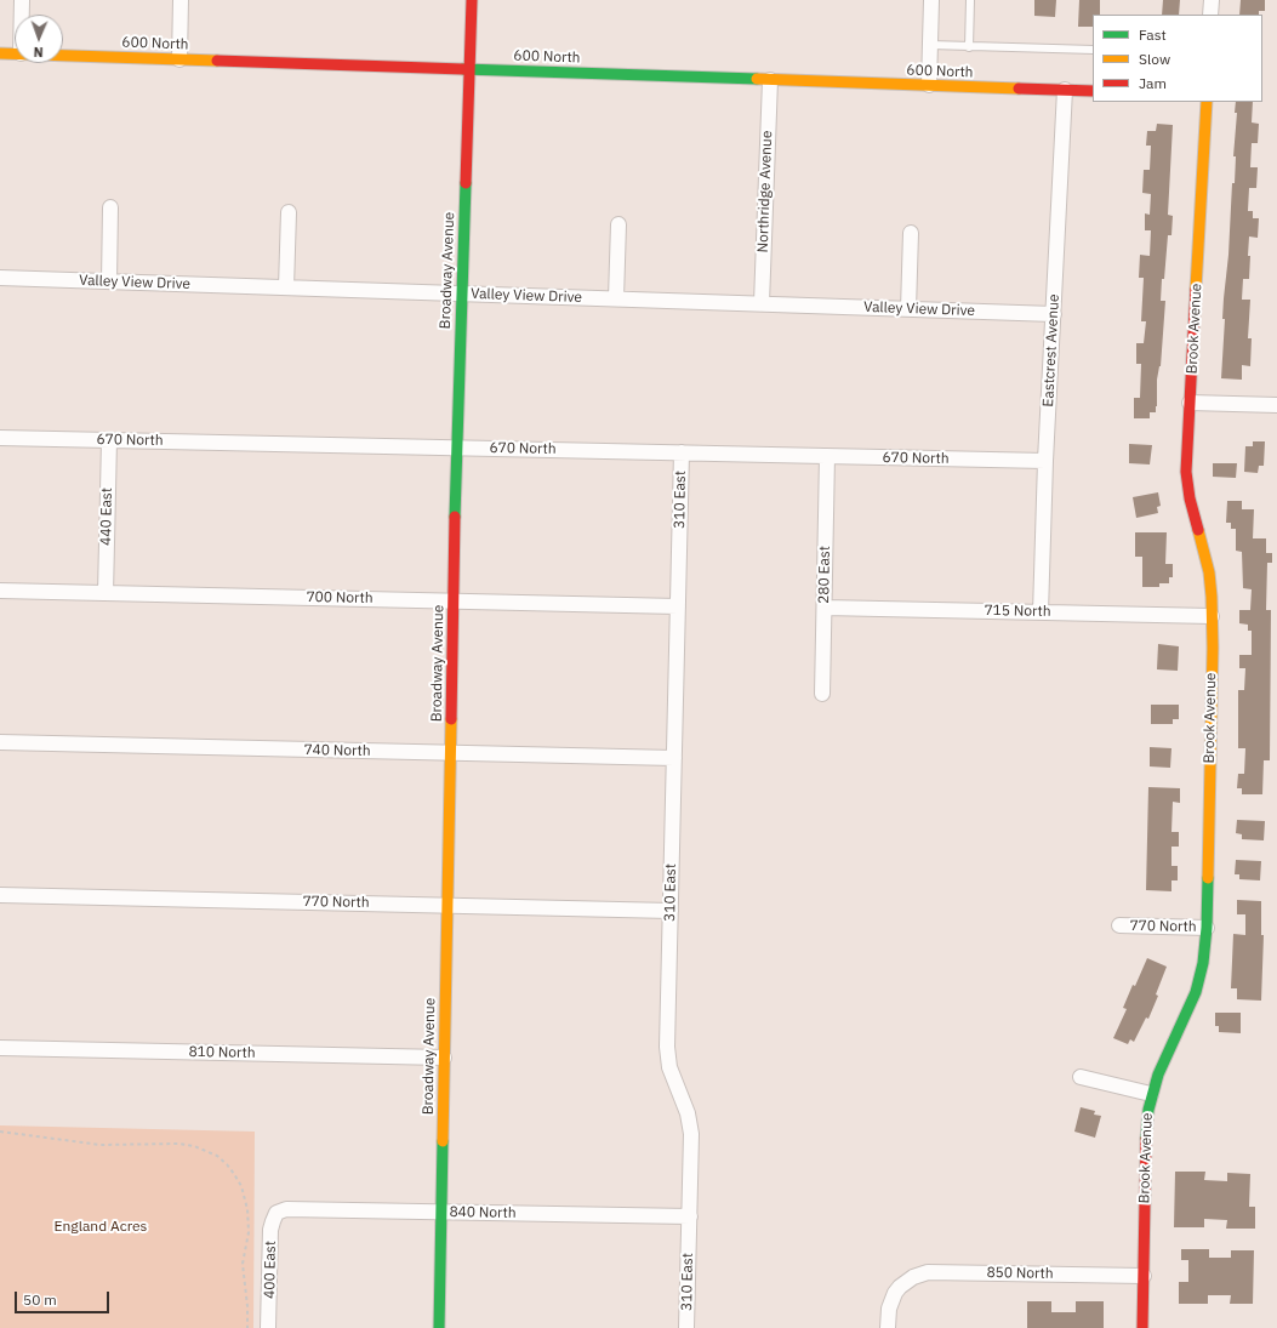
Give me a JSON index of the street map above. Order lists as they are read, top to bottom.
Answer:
{
  "streets": {
    "street": [
      "600 North",
      "Northridge Avenue",
      "Broadway Avenue",
      "Valley View Drive",
      "Brook Avenue",
      "Eastcrest Avenue",
      "670 North",
      "310 East",
      "440 East",
      "280 East",
      "700 North",
      "715 North",
      "740 North",
      "770 North",
      "810 North",
      "840 North",
      "400 East",
      "850 North"
    ]
  },
  "crossings": [
    ["600 North", "Northridge Avenue"],
    ["600 North", "Broadway Avenue"],
    ["600 North", "Eastcrest Avenue"],
    ["Northridge Avenue", "Valley View Drive"],
    ["Broadway Avenue", "Valley View Drive"],
    ["Broadway Avenue", "670 North"],
    ["Broadway Avenue", "700 North"],
    ["Broadway Avenue", "740 North"],
    ["Broadway Avenue", "770 North"],
    ["Broadway Avenue", "810 North"],
    ["Broadway Avenue", "840 North"],
    ["Valley View Drive", "Eastcrest Avenue"],
    ["Brook Avenue", "715 North"],
    ["Brook Avenue", "770 North"],
    ["Brook Avenue", "850 North"],
    ["Eastcrest Avenue", "670 North"],
    ["Eastcrest Avenue", "715 North"],
    ["670 North", "310 East"],
    ["670 North", "440 East"],
    ["670 North", "280 East"],
    ["310 East", "700 North"],
    ["310 East", "740 North"],
    ["310 East", "770 North"],
    ["310 East", "840 North"],
    ["440 East", "700 North"],
    ["280 East", "715 North"],
    ["840 North", "400 East"]
  ],
  "parks": ["England Acres"],
  "legend": ["Fast", "Slow", "Jam"],
  "scale_bar": "50 m",
  "north": "bottom"
}
